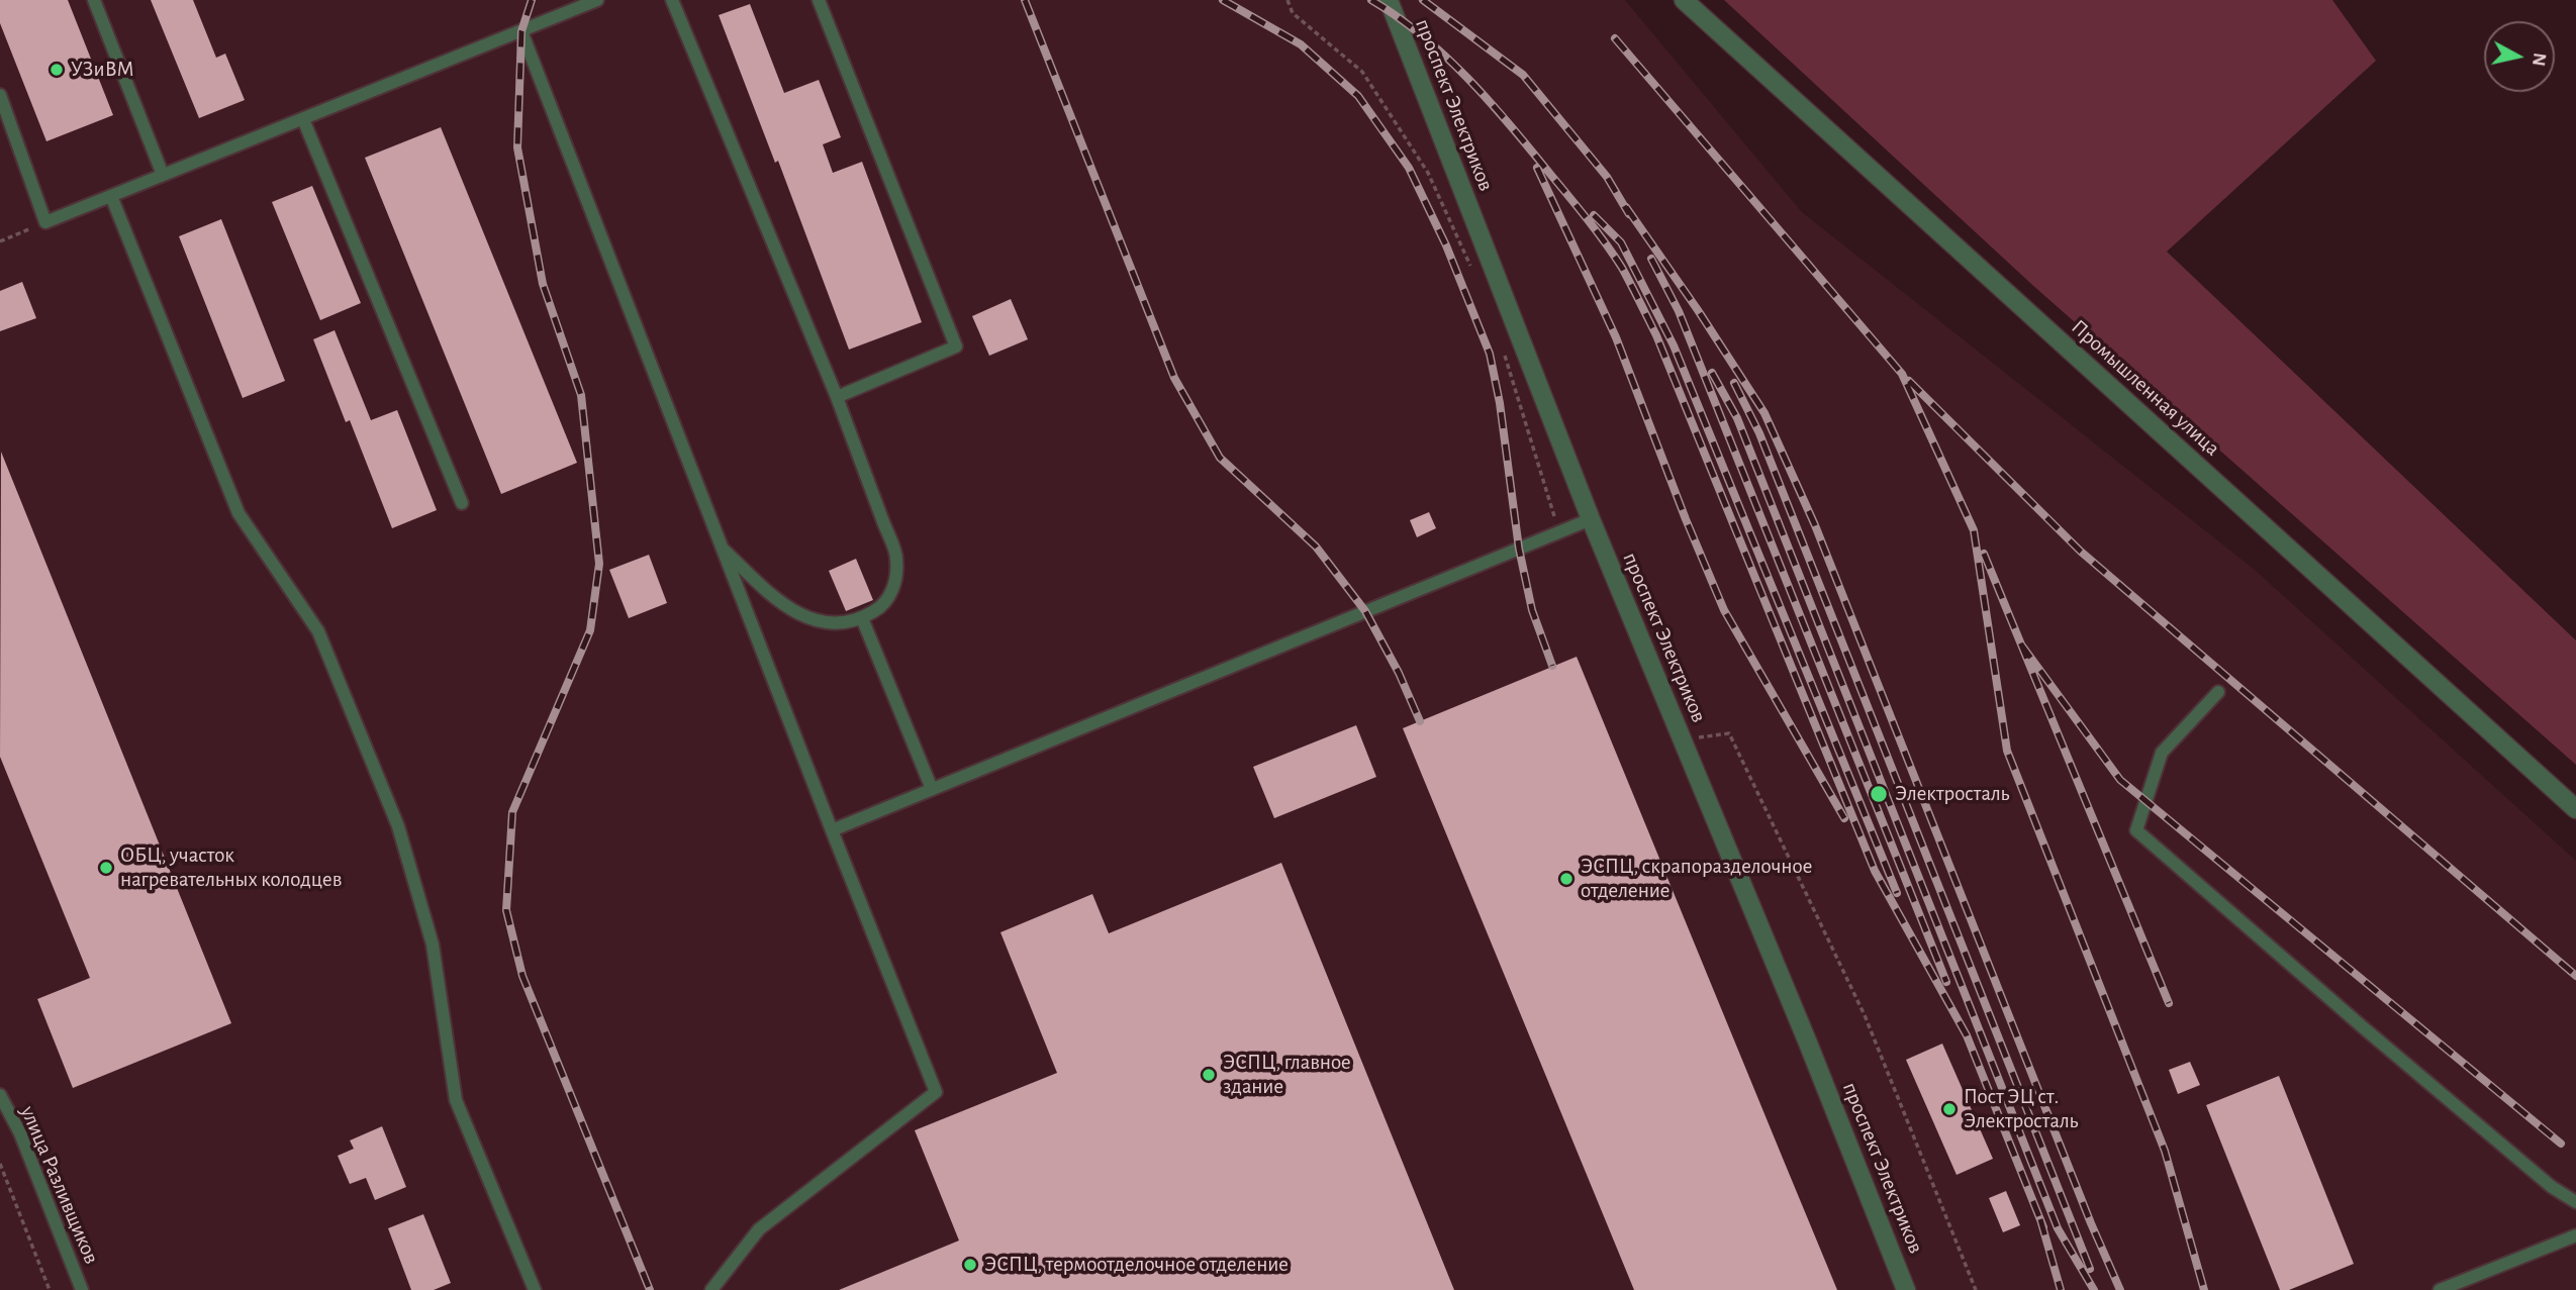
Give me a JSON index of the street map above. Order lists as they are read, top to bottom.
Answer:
{
  "streets": {
    "street": ["проспект Электриков", "Промышленная улица"],
    "lane": ["улица Разливщиков"]
  },
  "places": [
    "УЗиВМ",
    "Электросталь",
    "ОБЦ, участок нагревательных колодцев",
    "ЭСПЦ, скрапоразделочное отделение",
    "ЭСПЦ, главное здание",
    "Пост ЭЦ ст. Электросталь",
    "ЭСПЦ, термоотделочное отделение"
  ],
  "north": "right"
}
